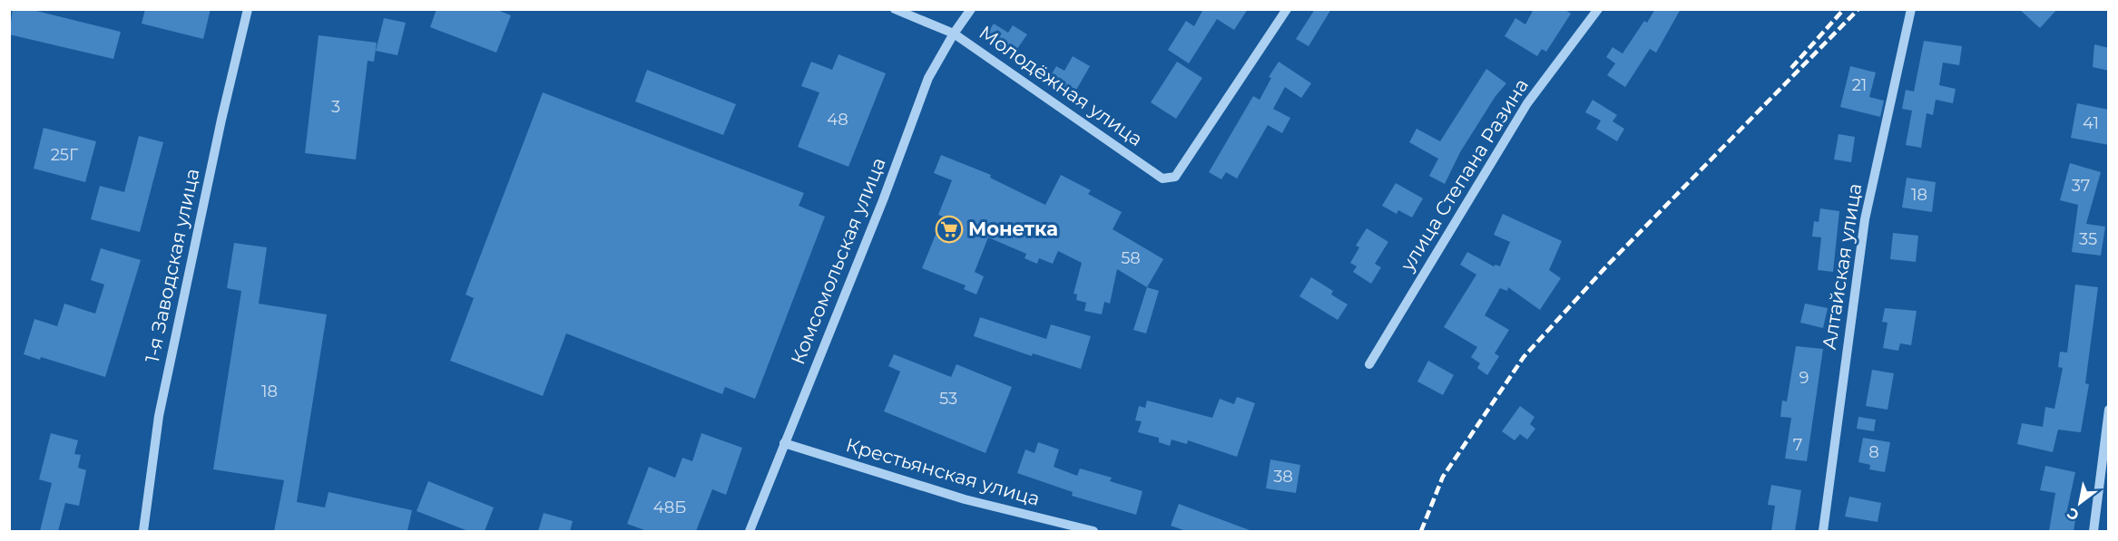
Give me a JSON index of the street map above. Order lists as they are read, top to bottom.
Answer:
{
  "streets": {
    "street": [
      "Молодёжная улица",
      "улица Степана Разина",
      "Комсомольская улица",
      "1-я Заводская улица",
      "Алтайская улица",
      "Крестьянская улица"
    ]
  },
  "crossings": [
    ["Молодёжная улица", "Комсомольская улица"],
    ["Комсомольская улица", "Крестьянская улица"]
  ],
  "places": {
    "supermarket": ["Монетка"]
  },
  "house_numbers": [
    "21",
    "3",
    "48",
    "41",
    "25Г",
    "37",
    "18",
    "35",
    "58",
    "9",
    "18",
    "53",
    "7",
    "8",
    "38",
    "48Б"
  ],
  "north": "bottom left"
}
